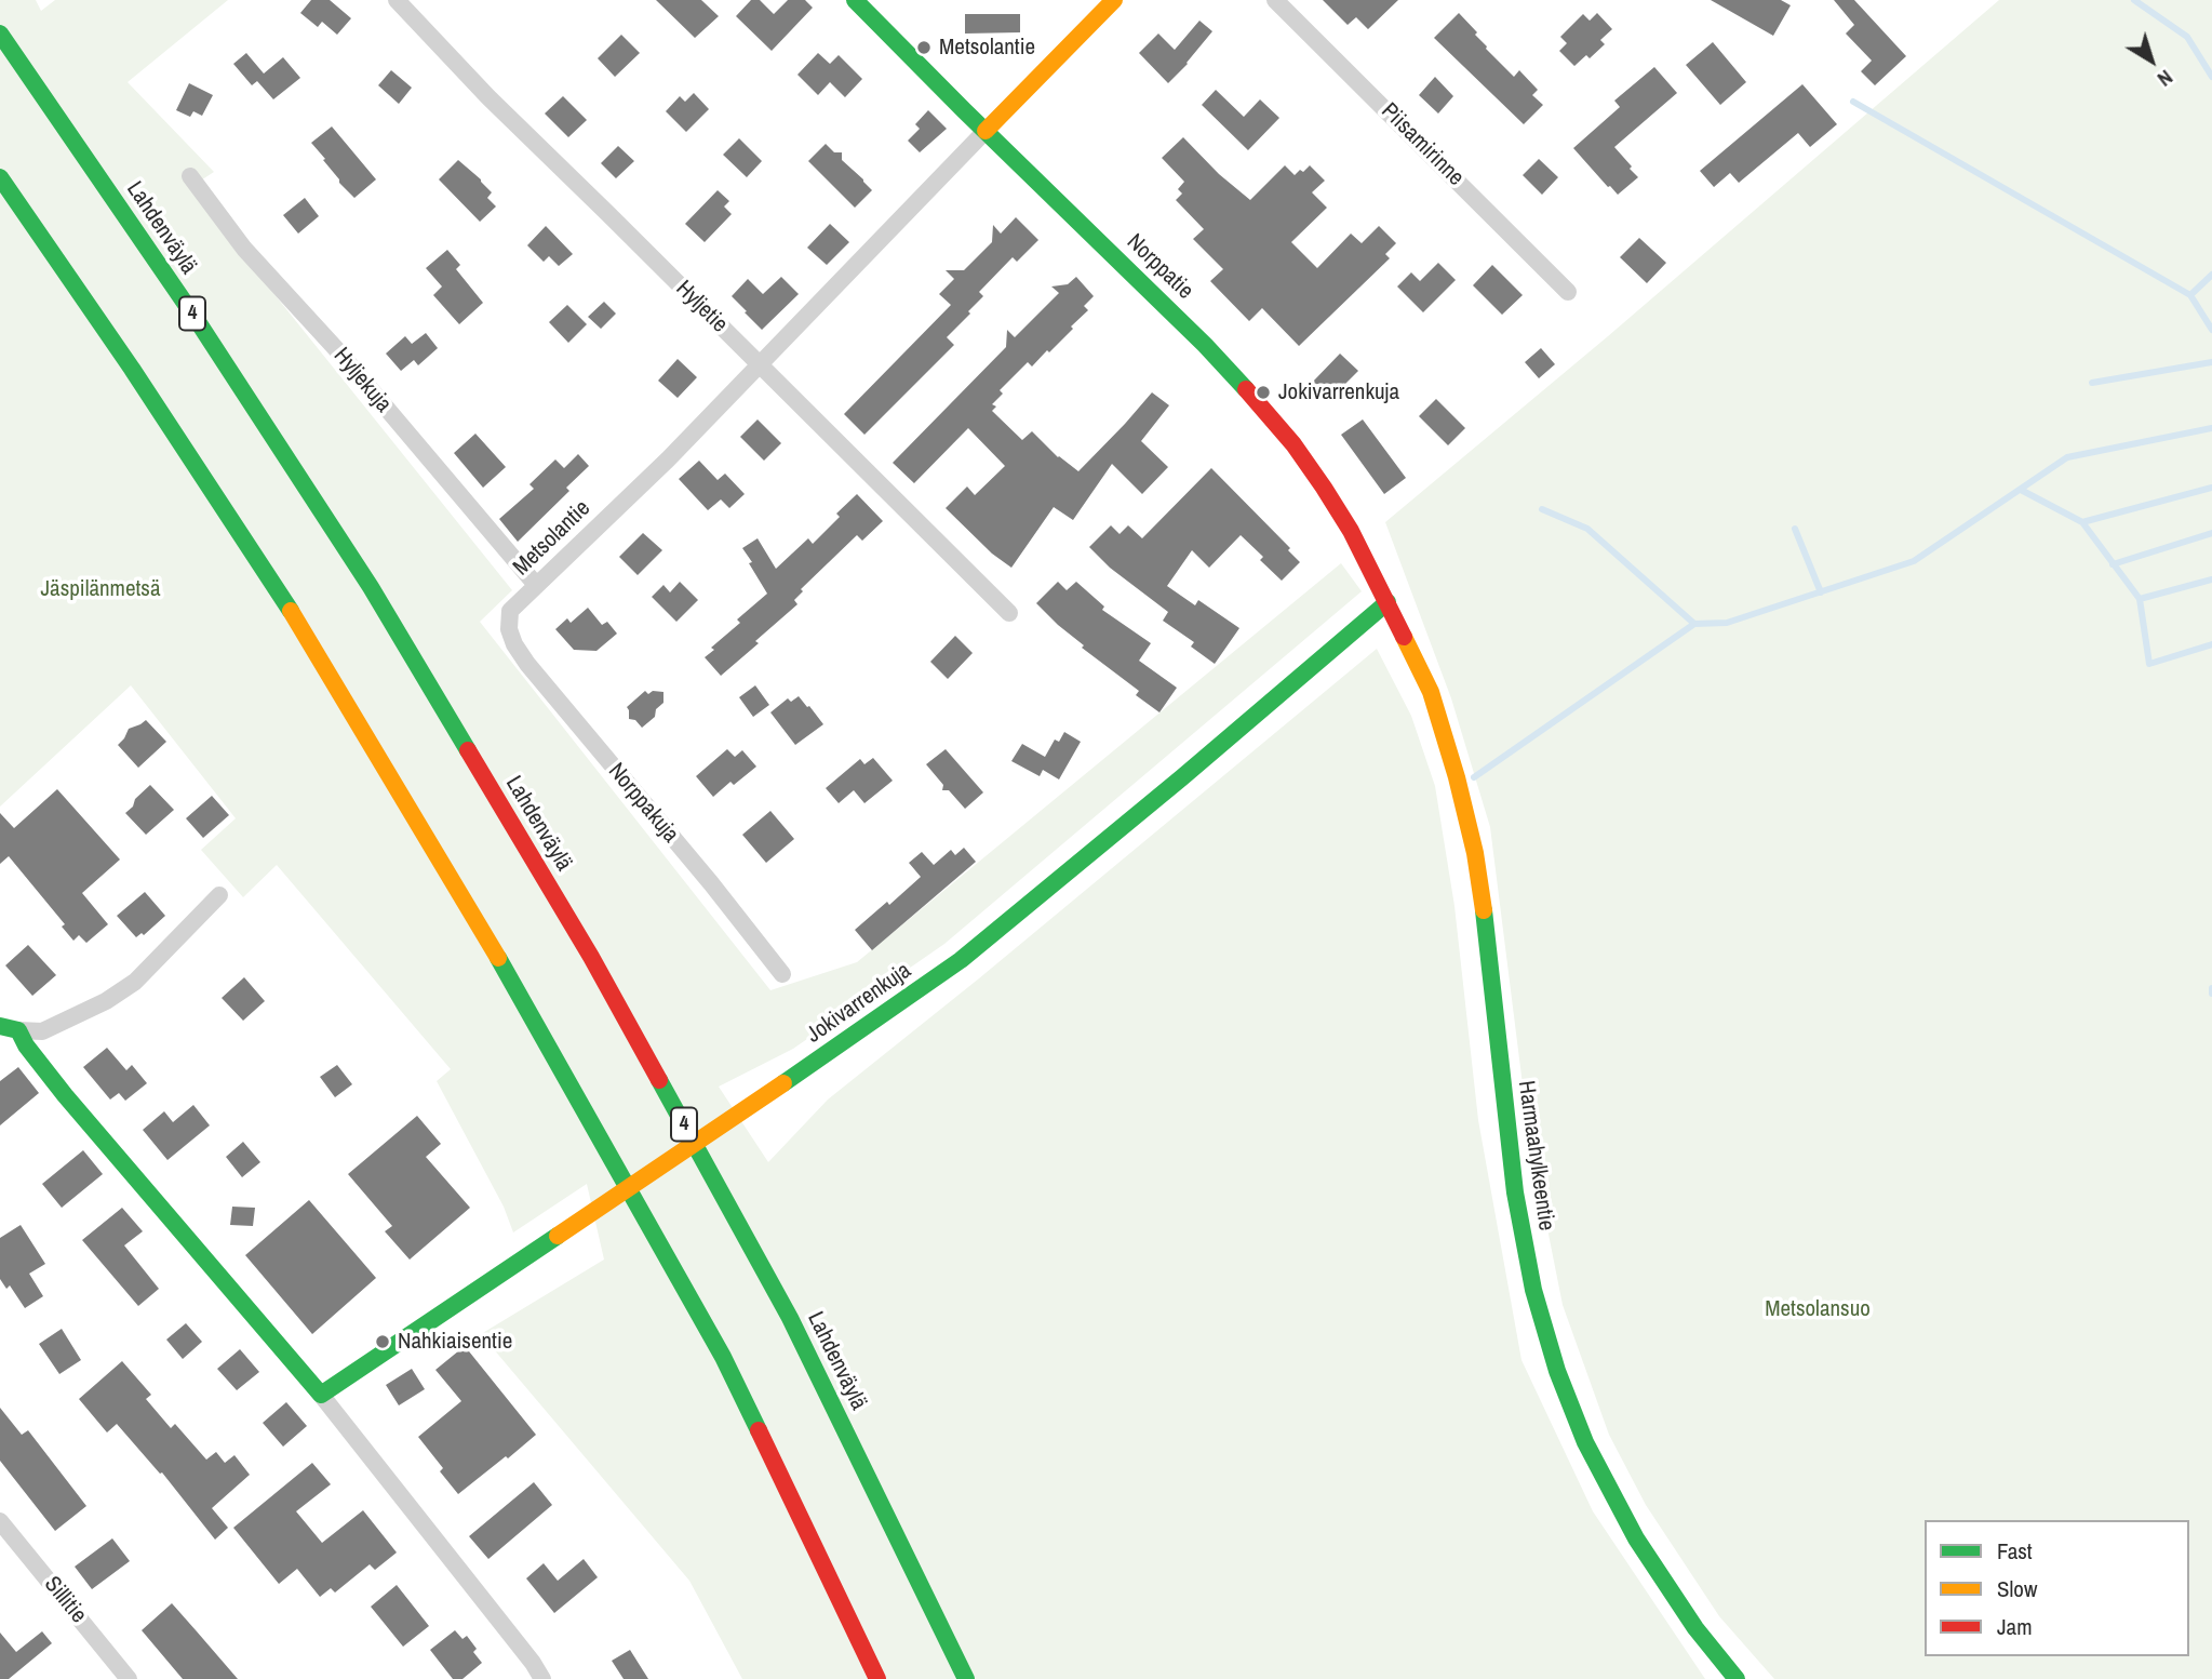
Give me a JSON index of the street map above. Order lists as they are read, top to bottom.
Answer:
{
  "streets": {
    "main road": [
      "Lahdenväylä",
      "Norppatie",
      "4",
      "Metsolantie",
      "Jokivarrenkuja",
      "Harmaahylkeentie"
    ],
    "street": [
      "Piisamirinne",
      "Hyljetie",
      "Hyljekuja",
      "Norppakuja",
      "Sillitie"
    ]
  },
  "crossings": [
    ["Norppatie", "Metsolantie"],
    ["Norppatie", "Jokivarrenkuja"],
    ["Norppatie", "Harmaahylkeentie"],
    ["Hyljetie", "Metsolantie"],
    ["Hyljekuja", "Metsolantie"],
    ["Metsolantie", "Norppakuja"],
    ["Jokivarrenkuja", "Harmaahylkeentie"]
  ],
  "parks": ["Jäspilänmetsä", "Metsolansuo"],
  "places": ["Metsolantie", "Jokivarrenkuja", "Nahkiaisentie"],
  "legend": ["Fast", "Slow", "Jam"],
  "north": "bottom right"
}
